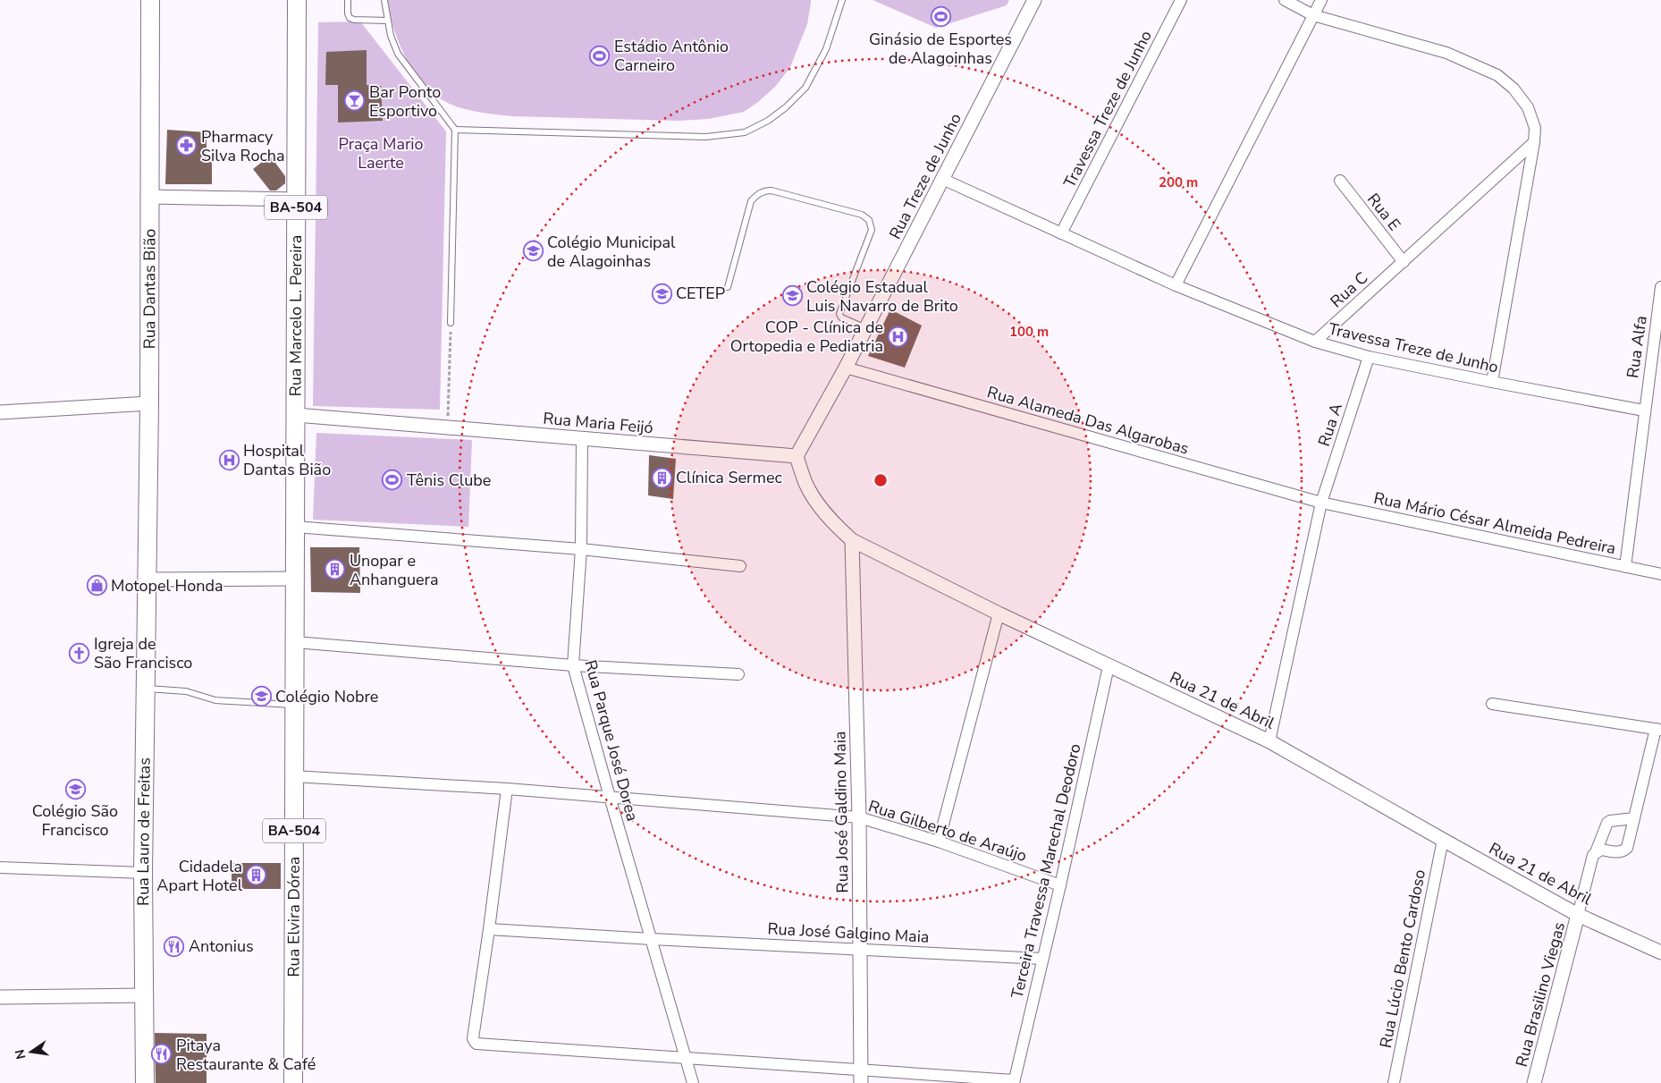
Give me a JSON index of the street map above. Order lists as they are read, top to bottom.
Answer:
{
  "streets": {
    "main road": [
      "BA-504",
      "Rua Dantas Bião",
      "Rua Marcelo L. Pereira",
      "Rua Lauro de Freitas",
      "Rua Elvira Dórea"
    ],
    "street": [
      "Travessa Treze de Junho",
      "Rua Treze de Junho",
      "Rua E",
      "Rua C",
      "Rua Alfa",
      "Rua Alameda Das Algarobas",
      "Rua Maria Feijó",
      "Rua A",
      "Rua Mário César Almeida Pedreira",
      "Rua 21 de Abril",
      "Rua Parque José Dorea",
      "Rua José Galdino Maia",
      "Rua Gilberto de Araújo",
      "Terceira Travessa Marechal Deodoro",
      "Rua José Galgino Maia",
      "Rua Lúcio Bento Cardoso",
      "Rua Brasilino Viegas"
    ]
  },
  "crossings": [
    ["Travessa Treze de Junho", "Rua Treze de Junho"],
    ["Travessa Treze de Junho", "Rua C"],
    ["Travessa Treze de Junho", "Rua Alfa"],
    ["Travessa Treze de Junho", "Rua A"],
    ["Rua Treze de Junho", "Rua Alameda Das Algarobas"],
    ["Rua E", "Rua C"],
    ["Rua Dantas Bião", "Rua Lauro de Freitas"],
    ["Rua Marcelo L. Pereira", "Rua Maria Feijó"],
    ["Rua Marcelo L. Pereira", "Rua Elvira Dórea"],
    ["Rua Alfa", "Rua Mário César Almeida Pedreira"],
    ["Rua Alameda Das Algarobas", "Rua A"],
    ["Rua Alameda Das Algarobas", "Rua Mário César Almeida Pedreira"],
    ["Rua Maria Feijó", "Rua 21 de Abril"],
    ["Rua Maria Feijó", "Rua Parque José Dorea"],
    ["Rua A", "Rua Mário César Almeida Pedreira"],
    ["Rua A", "Rua 21 de Abril"],
    ["Rua 21 de Abril", "Rua José Galdino Maia"],
    ["Rua 21 de Abril", "Terceira Travessa Marechal Deodoro"],
    ["Rua 21 de Abril", "Rua Lúcio Bento Cardoso"],
    ["Rua 21 de Abril", "Rua Brasilino Viegas"],
    ["Rua Parque José Dorea", "Rua Gilberto de Araújo"],
    ["Rua Parque José Dorea", "Rua José Galgino Maia"],
    ["Rua José Galdino Maia", "Rua Gilberto de Araújo"],
    ["Rua José Galdino Maia", "Rua José Galgino Maia"],
    ["Rua Gilberto de Araújo", "Terceira Travessa Marechal Deodoro"],
    ["Rua Gilberto de Araújo", "Rua Elvira Dórea"],
    ["Terceira Travessa Marechal Deodoro", "Rua José Galgino Maia"]
  ],
  "parks": ["Praça Mario Laerte"],
  "places": {
    "sports": ["Ginásio de Esportes de Alagoinhas", "Estádio Antônio Carneiro", "Tênis Clube"],
    "bar": ["Bar Ponto Esportivo"],
    "pharmacy": ["Pharmacy Silva Rocha"],
    "school or university": [
      "Colégio Municipal de Alagoinhas",
      "CETEP",
      "Colégio Estadual Luis Navarro de Brito",
      "Colégio Nobre",
      "Colégio São Francisco"
    ],
    "hospital": ["COP - Clínica de Ortopedia e Pediatria", "Hospital Dantas Bião"],
    "building": ["Clínica Sermec", "Unopar e Anhanguera", "Cidadela Apart Hotel"],
    "shop": ["Motopel Honda"],
    "church": ["Igreja de São Francisco"],
    "restaurant": ["Antonius", "Pitaya Restaurante & Café"]
  },
  "north": "left",
  "rings": ["200 m", "100 m"]
}
